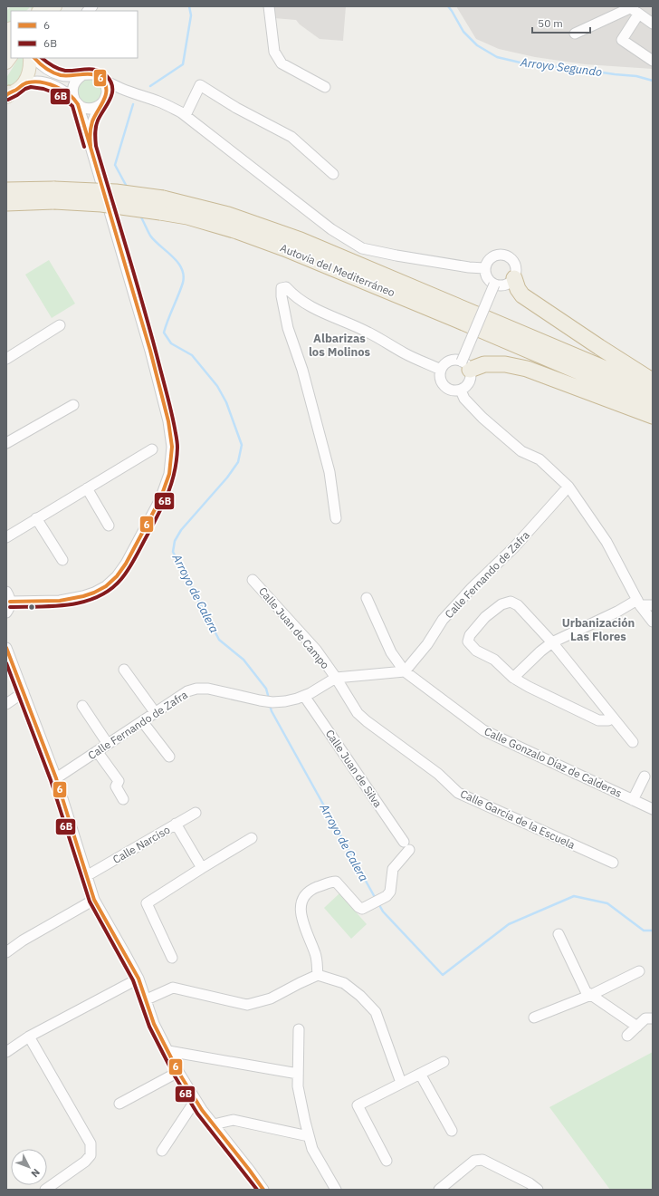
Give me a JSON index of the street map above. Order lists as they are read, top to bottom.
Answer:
{
  "streets": {
    "highway": ["Autovía del Mediterráneo"],
    "street": [
      "Calle Fernando de Zafra",
      "Calle Juan de Campo",
      "Calle Gonzalo Díaz de Calderas",
      "Calle Juan de Silva",
      "Calle García de la Escuela",
      "Calle Narciso"
    ]
  },
  "crossings": [
    ["Calle Fernando de Zafra", "Calle Juan de Campo"],
    ["Calle Fernando de Zafra", "Calle Gonzalo Díaz de Calderas"],
    ["Calle Fernando de Zafra", "Calle Juan de Silva"],
    ["Calle Fernando de Zafra", "Calle García de la Escuela"],
    ["Calle Juan de Campo", "Calle García de la Escuela"]
  ],
  "districts": ["Albarizas los Molinos", "Urbanización Las Flores"],
  "water": ["Arroyo Segundo", "Arroyo de Calera"],
  "lines": ["transit line 6", "transit line 6B"],
  "legend": ["6", "6B"],
  "scale_bar": "50 m",
  "north": "bottom right"
}
